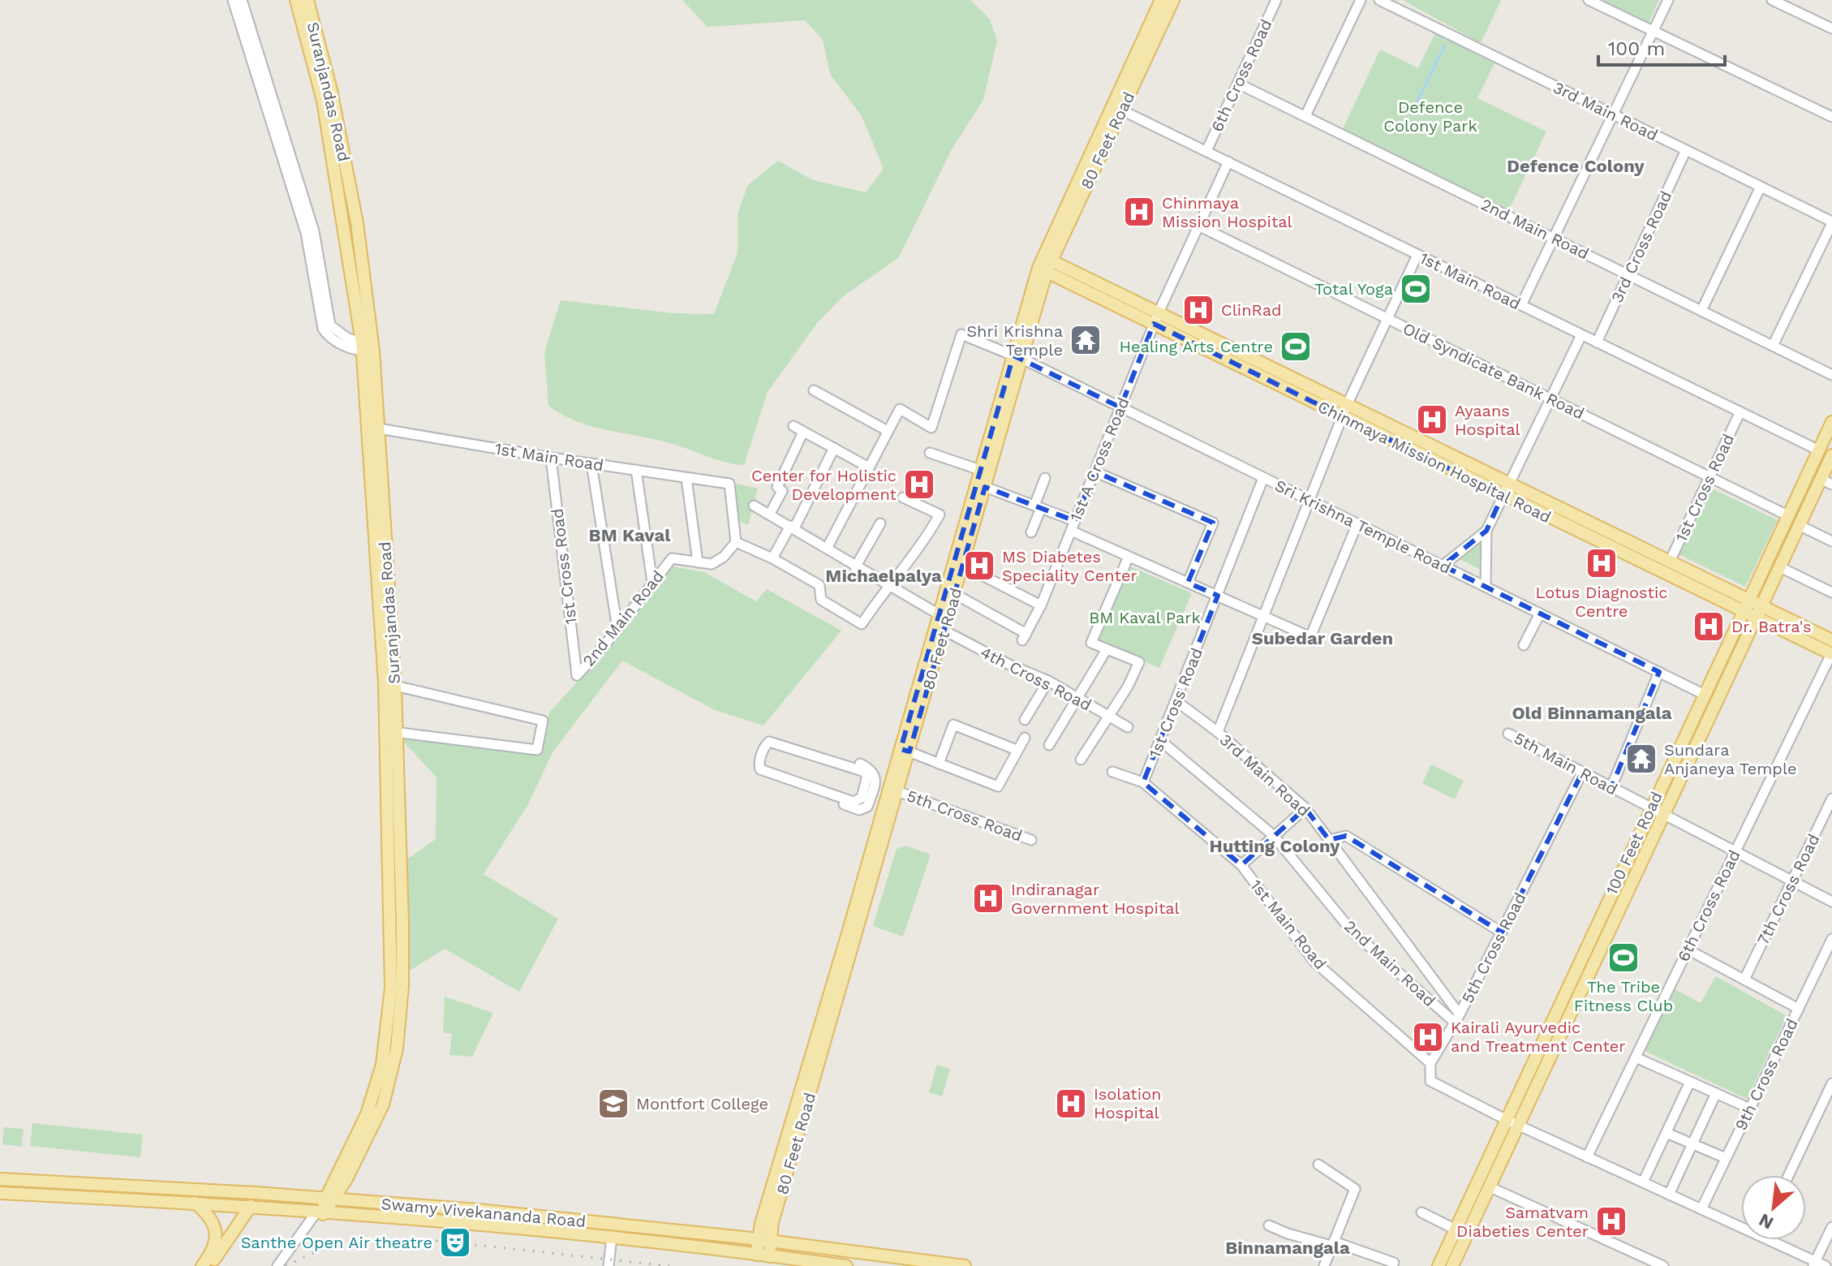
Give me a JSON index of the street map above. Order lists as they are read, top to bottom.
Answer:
{
  "streets": {
    "main road": [
      "Suranjandas Road",
      "80 Feet Road",
      "Chinmaya Mission Hospital Road",
      "100 Feet Road",
      "Swamy Vivekananda Road"
    ],
    "street": [
      "6th Cross Road",
      "3rd Main Road",
      "2nd Main Road",
      "3rd Cross Road",
      "1st Main Road",
      "Old Syndicate Bank Road",
      "1st A Cross Road",
      "1st Cross Road",
      "Sri Krishna Temple Road",
      "4th Cross Road",
      "5th Main Road",
      "5th Cross Road",
      "7th Cross Road",
      "9th Cross Road"
    ]
  },
  "crossings": [
    ["6th Cross Road", "2nd Main Road"],
    ["6th Cross Road", "1st Main Road"],
    ["6th Cross Road", "Chinmaya Mission Hospital Road"],
    ["6th Cross Road", "5th Main Road"],
    ["Suranjandas Road", "1st Main Road"],
    ["Suranjandas Road", "Swamy Vivekananda Road"],
    ["3rd Main Road", "2nd Main Road"],
    ["3rd Main Road", "3rd Cross Road"],
    ["3rd Main Road", "1st Cross Road"],
    ["3rd Main Road", "5th Cross Road"],
    ["80 Feet Road", "1st Main Road"],
    ["80 Feet Road", "1st A Cross Road"],
    ["80 Feet Road", "Chinmaya Mission Hospital Road"],
    ["80 Feet Road", "Sri Krishna Temple Road"],
    ["80 Feet Road", "4th Cross Road"],
    ["80 Feet Road", "5th Cross Road"],
    ["80 Feet Road", "Swamy Vivekananda Road"],
    ["2nd Main Road", "3rd Cross Road"],
    ["2nd Main Road", "1st Main Road"],
    ["2nd Main Road", "1st Cross Road"],
    ["2nd Main Road", "5th Cross Road"],
    ["3rd Cross Road", "1st Main Road"],
    ["1st Main Road", "1st Cross Road"],
    ["1st Main Road", "5th Cross Road"],
    ["1st Main Road", "100 Feet Road"],
    ["Old Syndicate Bank Road", "1st Cross Road"],
    ["Old Syndicate Bank Road", "100 Feet Road"],
    ["1st A Cross Road", "Chinmaya Mission Hospital Road"],
    ["1st A Cross Road", "Sri Krishna Temple Road"],
    ["Chinmaya Mission Hospital Road", "1st Cross Road"],
    ["Chinmaya Mission Hospital Road", "100 Feet Road"],
    ["1st Cross Road", "Sri Krishna Temple Road"],
    ["Sri Krishna Temple Road", "100 Feet Road"],
    ["5th Main Road", "5th Cross Road"],
    ["5th Main Road", "100 Feet Road"],
    ["5th Main Road", "7th Cross Road"]
  ],
  "districts": [
    "Defence Colony",
    "BM Kaval",
    "Michaelpalya",
    "Subedar Garden",
    "Old Binnamangala",
    "Hutting Colony",
    "Binnamangala"
  ],
  "parks": ["Defence Colony Park", "BM Kaval Park"],
  "places": {
    "hospital": [
      "Chinmaya Mission Hospital",
      "ClinRad",
      "Ayaans Hospital",
      "Center for Holistic Development",
      "Lotus Diagnostic Centre",
      "MS Diabetes Speciality Center",
      "Dr. Batra's",
      "Indiranagar Government Hospital",
      "Kairali Ayurvedic and Treatment Center",
      "Isolation Hospital",
      "Samatvam Diabeties Center"
    ],
    "sports": ["Total Yoga", "Healing Arts Centre", "The Tribe Fitness Club"],
    "temple": ["Shri Krishna Temple", "Sundara Anjaneya Temple"],
    "school or university": ["Montfort College"],
    "theatre": ["Santhe Open Air theatre"]
  },
  "scale_bar": "100 m",
  "north": "bottom left"
}
